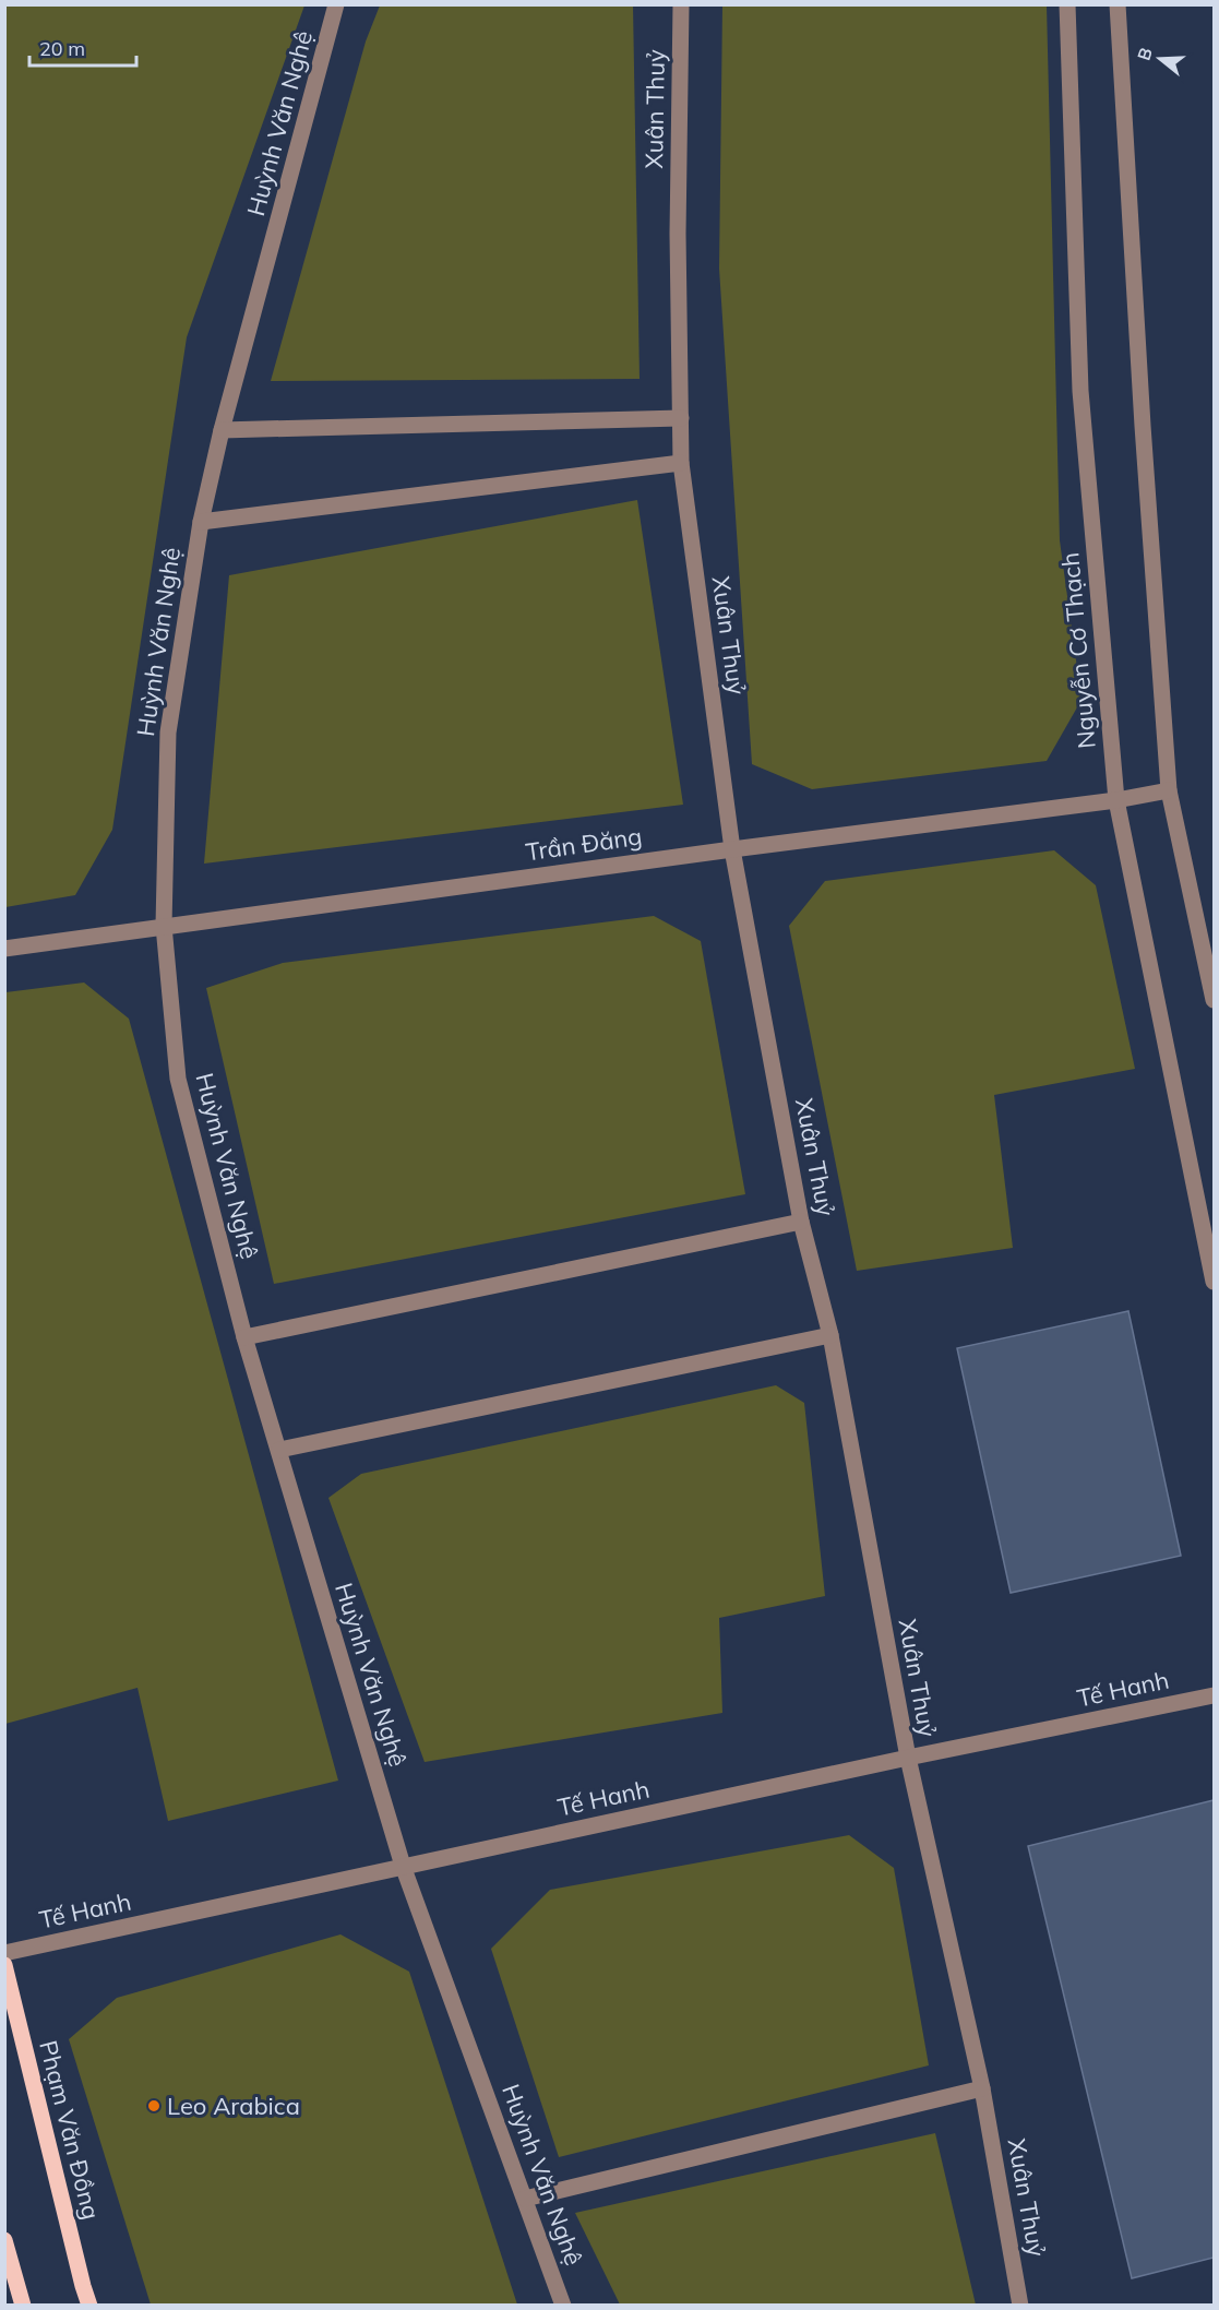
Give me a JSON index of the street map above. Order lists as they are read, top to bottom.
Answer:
{
  "streets": {
    "main road": ["Phạm Văn Đồng"],
    "street": [
      "Xuân Thuỷ",
      "Huỳnh Văn Nghệ",
      "Nguyễn Cơ Thạch",
      "Trần Đăng",
      "Tế Hanh"
    ]
  },
  "crossings": [
    ["Xuân Thuỷ", "Trần Đăng"],
    ["Xuân Thuỷ", "Tế Hanh"],
    ["Huỳnh Văn Nghệ", "Trần Đăng"],
    ["Huỳnh Văn Nghệ", "Tế Hanh"],
    ["Nguyễn Cơ Thạch", "Trần Đăng"]
  ],
  "places": ["Leo Arabica"],
  "scale_bar": "20 m",
  "north": "left"
}
